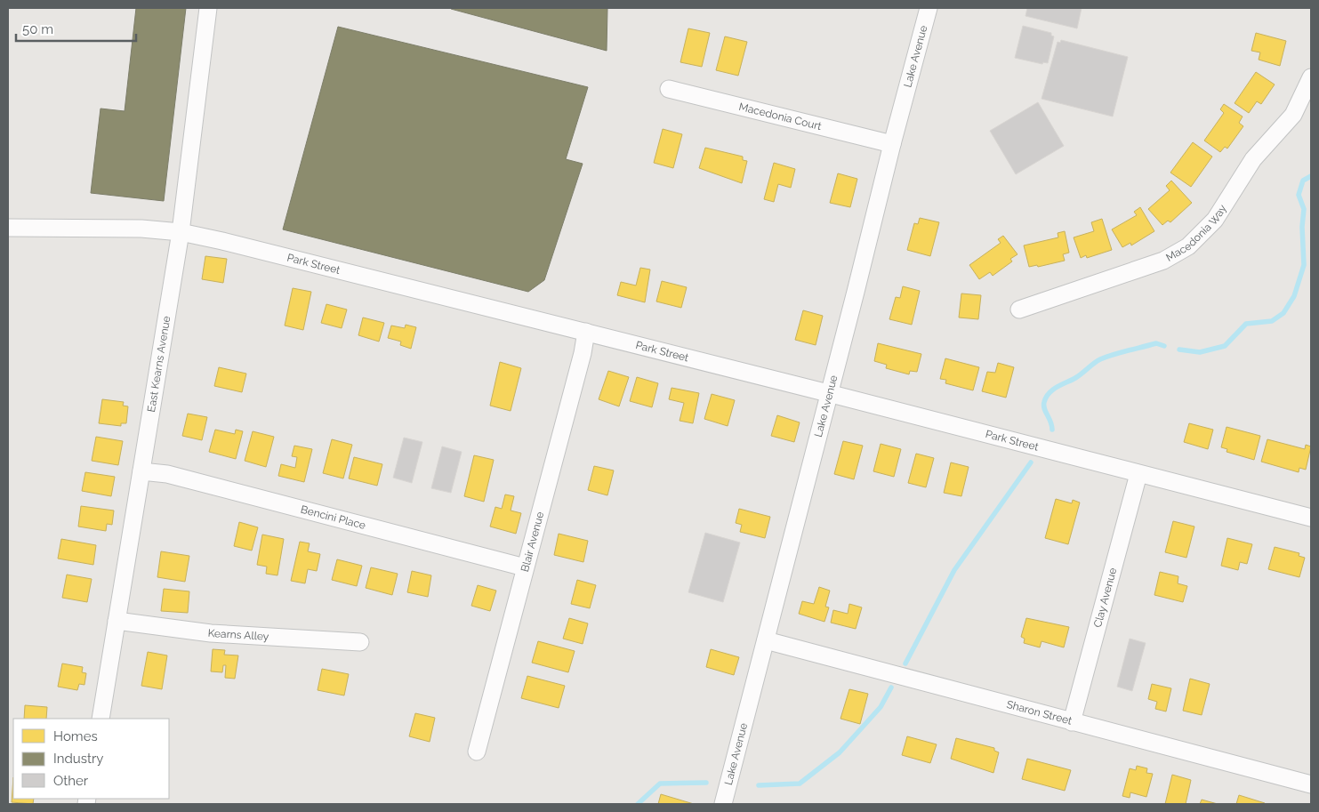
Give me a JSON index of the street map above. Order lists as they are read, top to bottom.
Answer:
{
  "streets": {
    "street": [
      "Lake Avenue",
      "Macedonia Court",
      "Macedonia Way",
      "Park Street",
      "East Kearns Avenue",
      "Bencini Place",
      "Blair Avenue",
      "Clay Avenue",
      "Kearns Alley",
      "Sharon Street"
    ]
  },
  "crossings": [
    ["Lake Avenue", "Macedonia Court"],
    ["Lake Avenue", "Park Street"],
    ["Lake Avenue", "Sharon Street"],
    ["Park Street", "East Kearns Avenue"],
    ["Park Street", "Blair Avenue"],
    ["Park Street", "Clay Avenue"],
    ["East Kearns Avenue", "Bencini Place"],
    ["East Kearns Avenue", "Kearns Alley"],
    ["Bencini Place", "Blair Avenue"],
    ["Clay Avenue", "Sharon Street"]
  ],
  "legend": ["Homes", "Industry", "Other"],
  "scale_bar": "50 m"
}
